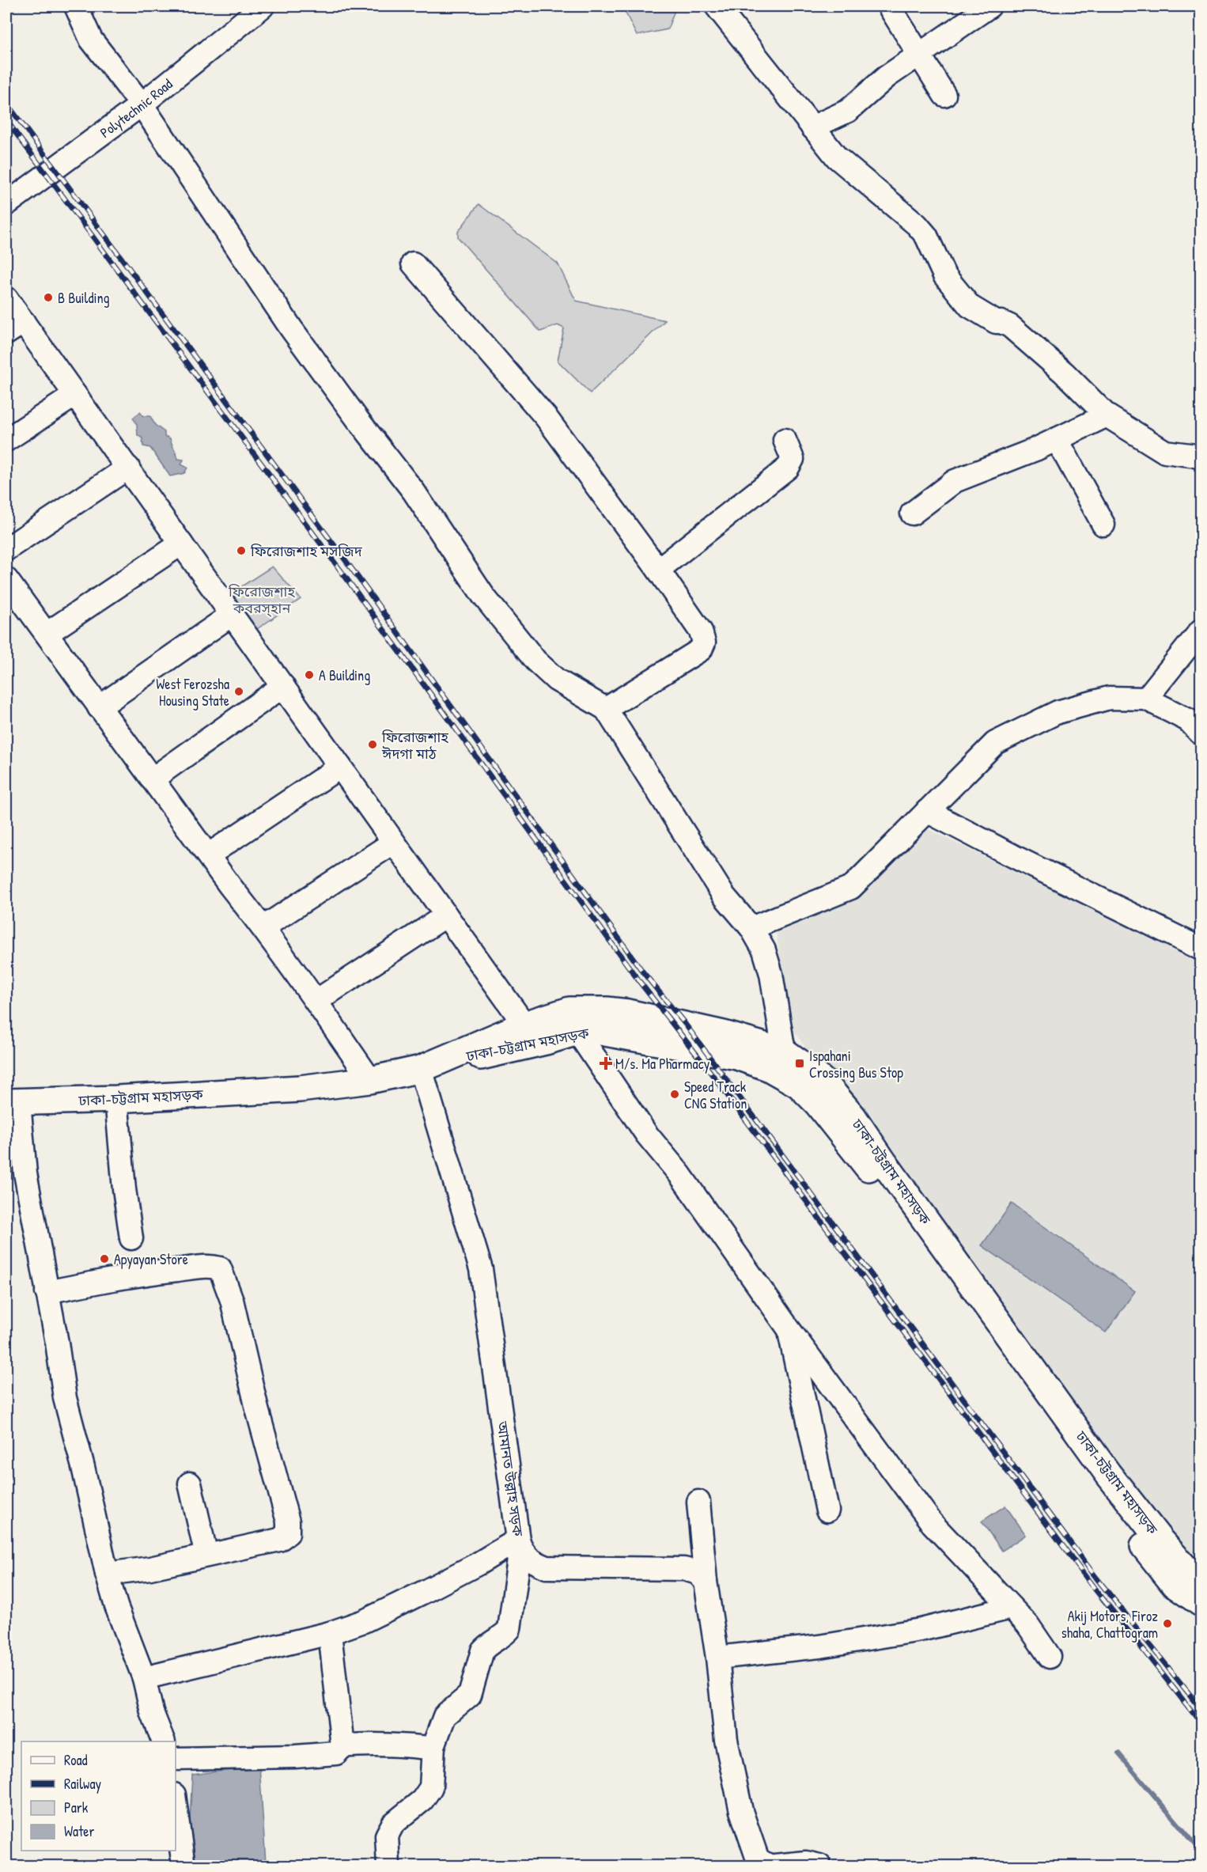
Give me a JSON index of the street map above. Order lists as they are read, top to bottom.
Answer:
{
  "streets": {
    "highway": ["ঢাকা-চট্টগ্রাম মহাসড়ক"],
    "street": ["Polytechnic Road", "আমানত উল্লাহ সড়ক"]
  },
  "crossings": [
    ["ঢাকা-চট্টগ্রাম মহাসড়ক", "আমানত উল্লাহ সড়ক"]
  ],
  "parks": ["ফিরোজশাহ কবরস্হান"],
  "places": {
    "other": [
      "B Building",
      "ফিরোজশাহ মসজিদ",
      "A Building",
      "West Ferozsha Housing State",
      "ফিরোজশাহ ঈদগা মাঠ",
      "Speed Track CNG Station",
      "Apyayan Store",
      "Akij Motors, Firoz shaha, Chattogram"
    ],
    "health": ["M/s. Ma Pharmacy"],
    "transit": ["Ispahani Crossing Bus Stop"]
  },
  "legend": [
    "Road",
    "Railway",
    "Park",
    "Water"
  ]
}
